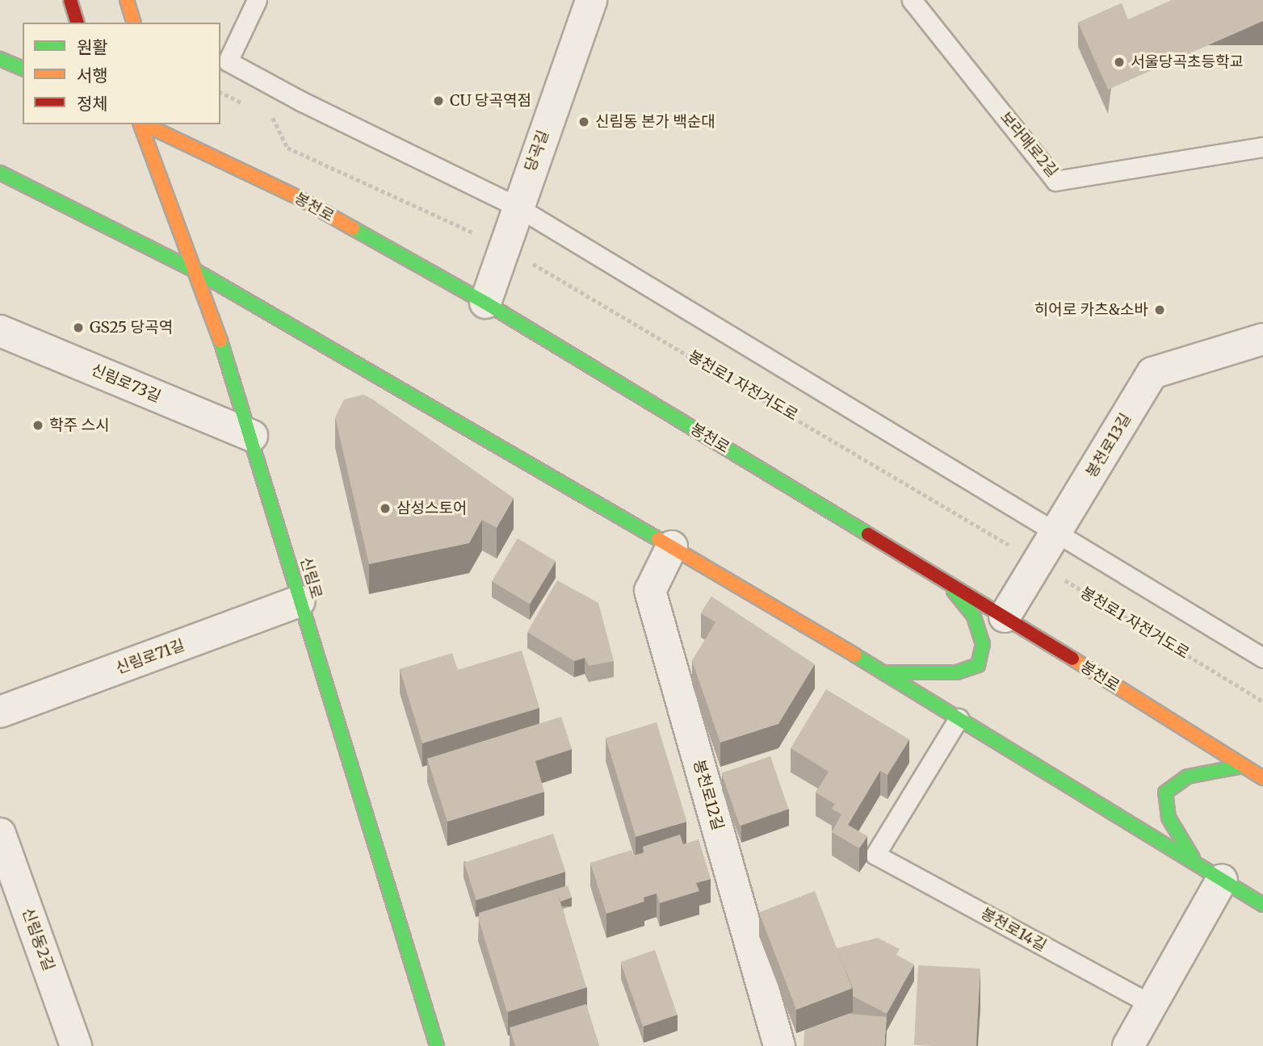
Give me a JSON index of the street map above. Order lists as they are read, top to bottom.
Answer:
{
  "streets": {
    "main road": ["봉천로", "신림로"],
    "street": [
      "당곡길",
      "신림로73길",
      "봉천로13길",
      "신림로71길",
      "봉천로12길",
      "신림동2길"
    ],
    "lane": ["보라매로2길", "봉천로14길"],
    "path": ["봉천로1 자전거도로"]
  },
  "crossings": [
    ["당곡길", "봉천로"],
    ["당곡길", "봉천로1 자전거도로"],
    ["봉천로", "봉천로13길"],
    ["신림로73길", "신림로"],
    ["봉천로1 자전거도로", "봉천로13길"],
    ["신림로", "신림로71길"]
  ],
  "places": [
    "서울당곡초등학교",
    "CU 당곡역점",
    "신림동 본가 백순대",
    "히어로 카츠&소바",
    "GS25 당곡역",
    "학주 스시",
    "삼성스토어"
  ],
  "legend": ["원활", "서행", "정체"]
}
